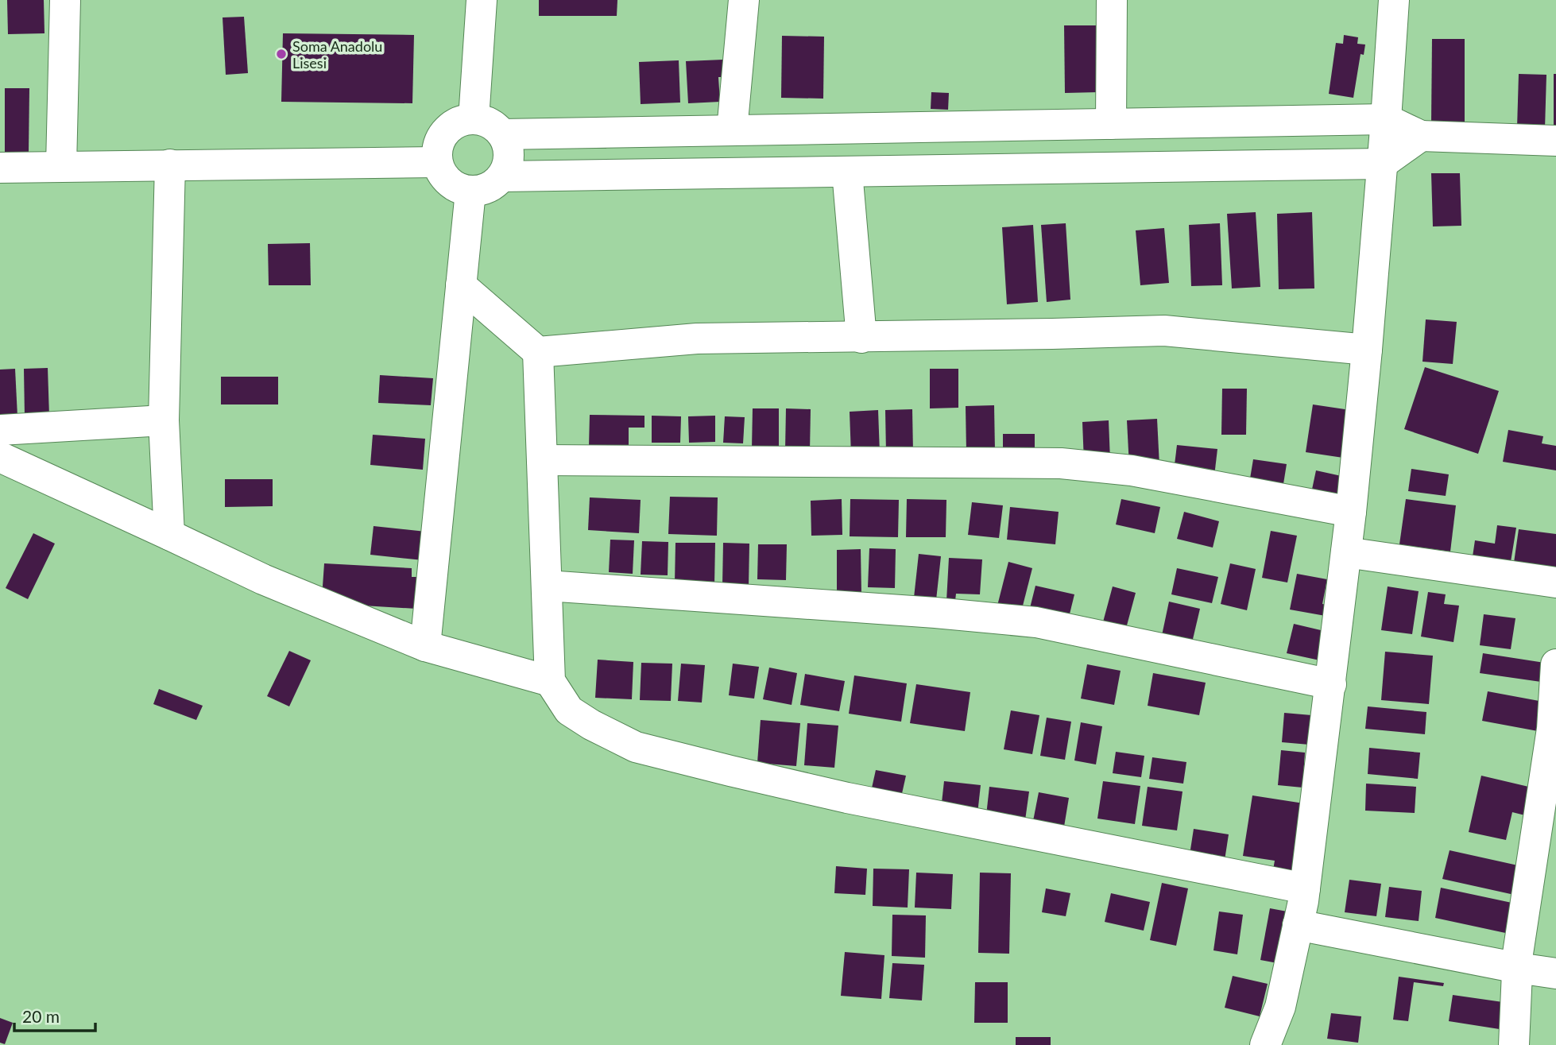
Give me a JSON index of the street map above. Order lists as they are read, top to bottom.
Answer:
{
  "places": ["Soma Anadolu Lisesi"],
  "scale_bar": "20 m"
}
